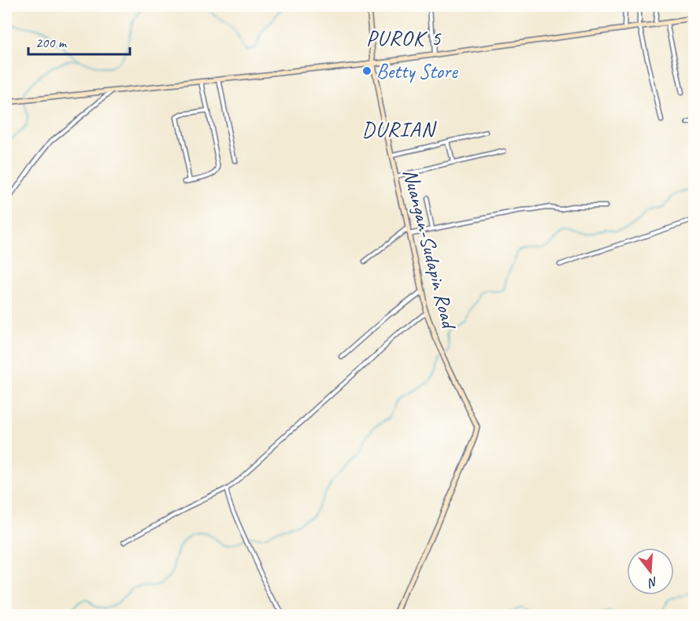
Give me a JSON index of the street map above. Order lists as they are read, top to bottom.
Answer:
{
  "streets": {
    "street": ["Nuangan-Sudapin Road"]
  },
  "districts": ["PUROK 5", "DURIAN"],
  "places": ["Betty Store"],
  "scale_bar": "200 m",
  "north": "bottom"
}
